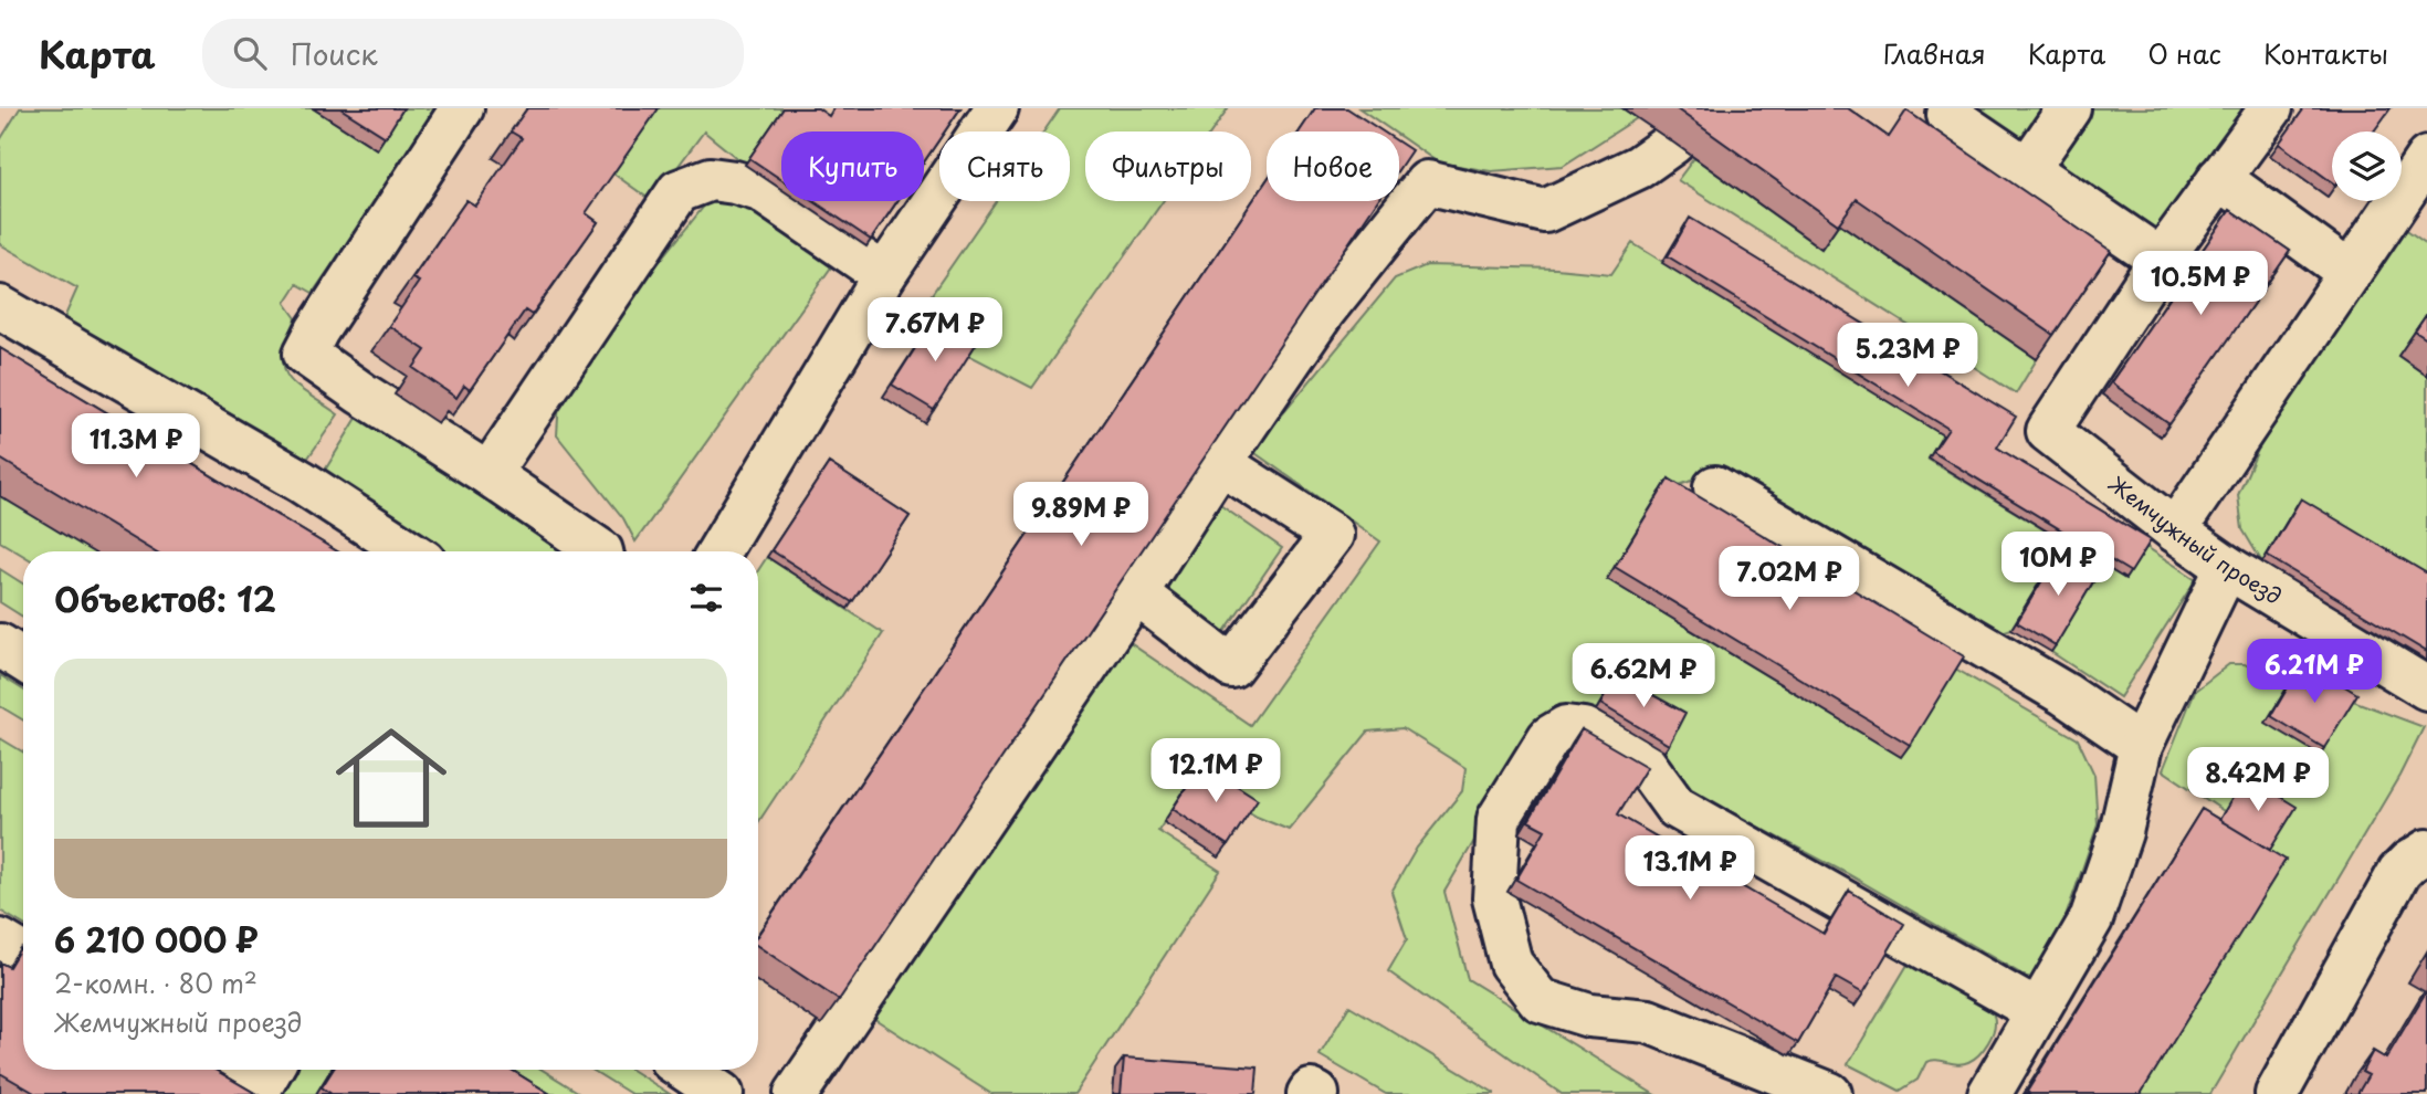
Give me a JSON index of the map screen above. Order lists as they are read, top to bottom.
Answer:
{
  "streets": {
    "street": ["Жемчужный проезд"]
  },
  "page": {
    "header": "Карта",
    "search": "Поиск",
    "nav": [
      "Главная",
      "Карта",
      "О нас",
      "Контакты"
    ],
    "chip": [
      "Купить",
      "Снять",
      "Фильтры",
      "Новое"
    ],
    "price": [
      "10.5M ₽",
      "7.67M ₽",
      "5.23M ₽",
      "11.3M ₽",
      "9.89M ₽",
      "10M ₽",
      "7.02M ₽",
      "6.21M ₽",
      "6.62M ₽",
      "12.1M ₽",
      "8.42M ₽",
      "13.1M ₽"
    ],
    "heading": "Объектов: 12",
    "list": [
      {
        "name": "6 210 000 ₽",
        "note": "2-комн. · 80 m² · Жемчужный проезд"
      }
    ]
  }
}
